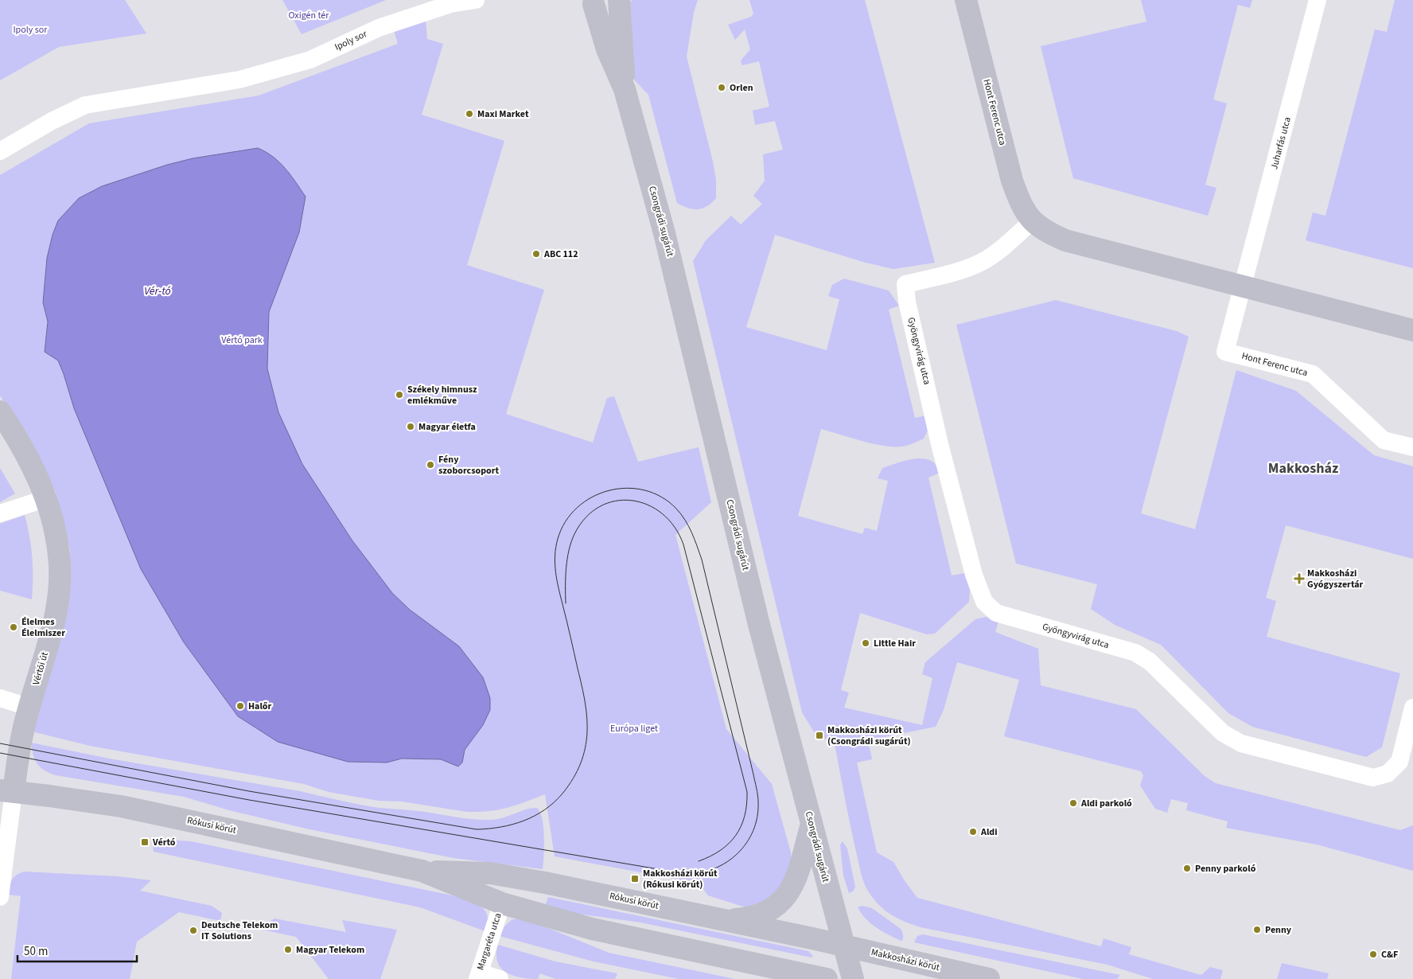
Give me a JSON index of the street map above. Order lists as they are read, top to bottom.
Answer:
{
  "streets": {
    "main road": [
      "Hont Ferenc utca",
      "Csongrádi sugárút",
      "Vértói út",
      "Rókusi körút",
      "Makkosházi körút"
    ],
    "street": [
      "Ipoly sor",
      "Juharfás utca",
      "Gyöngyvirág utca",
      "Margaréta utca"
    ]
  },
  "crossings": [
    ["Hont Ferenc utca", "Juharfás utca"],
    ["Hont Ferenc utca", "Gyöngyvirág utca"],
    ["Csongrádi sugárút", "Rókusi körút"],
    ["Csongrádi sugárút", "Makkosházi körút"],
    ["Vértói út", "Rókusi körút"],
    ["Rókusi körút", "Margaréta utca"],
    ["Rókusi körút", "Makkosházi körút"]
  ],
  "districts": ["Makkosház"],
  "water": ["Vér-tó"],
  "parks": [
    "Oxigén tér",
    "Ipoly sor",
    "Vértó park",
    "Európa liget"
  ],
  "places": {
    "other": [
      "Orlen",
      "Maxi Market",
      "ABC 112",
      "Székely himnusz emlékműve",
      "Magyar életfa",
      "Fény szoborcsoport",
      "Élelmes Élelmiszer",
      "Little Hair",
      "Halőr",
      "Aldi parkoló",
      "Aldi",
      "Penny parkoló",
      "Penny",
      "Deutsche Telekom IT Solutions",
      "Magyar Telekom",
      "C&F"
    ],
    "health": ["Makkosházi Gyógyszertár"],
    "transit": ["Makkosházi körút (Csongrádi sugárút)", "Vértó", "Makkosházi körút (Rókusi körút)"]
  },
  "scale_bar": "50 m"
}
